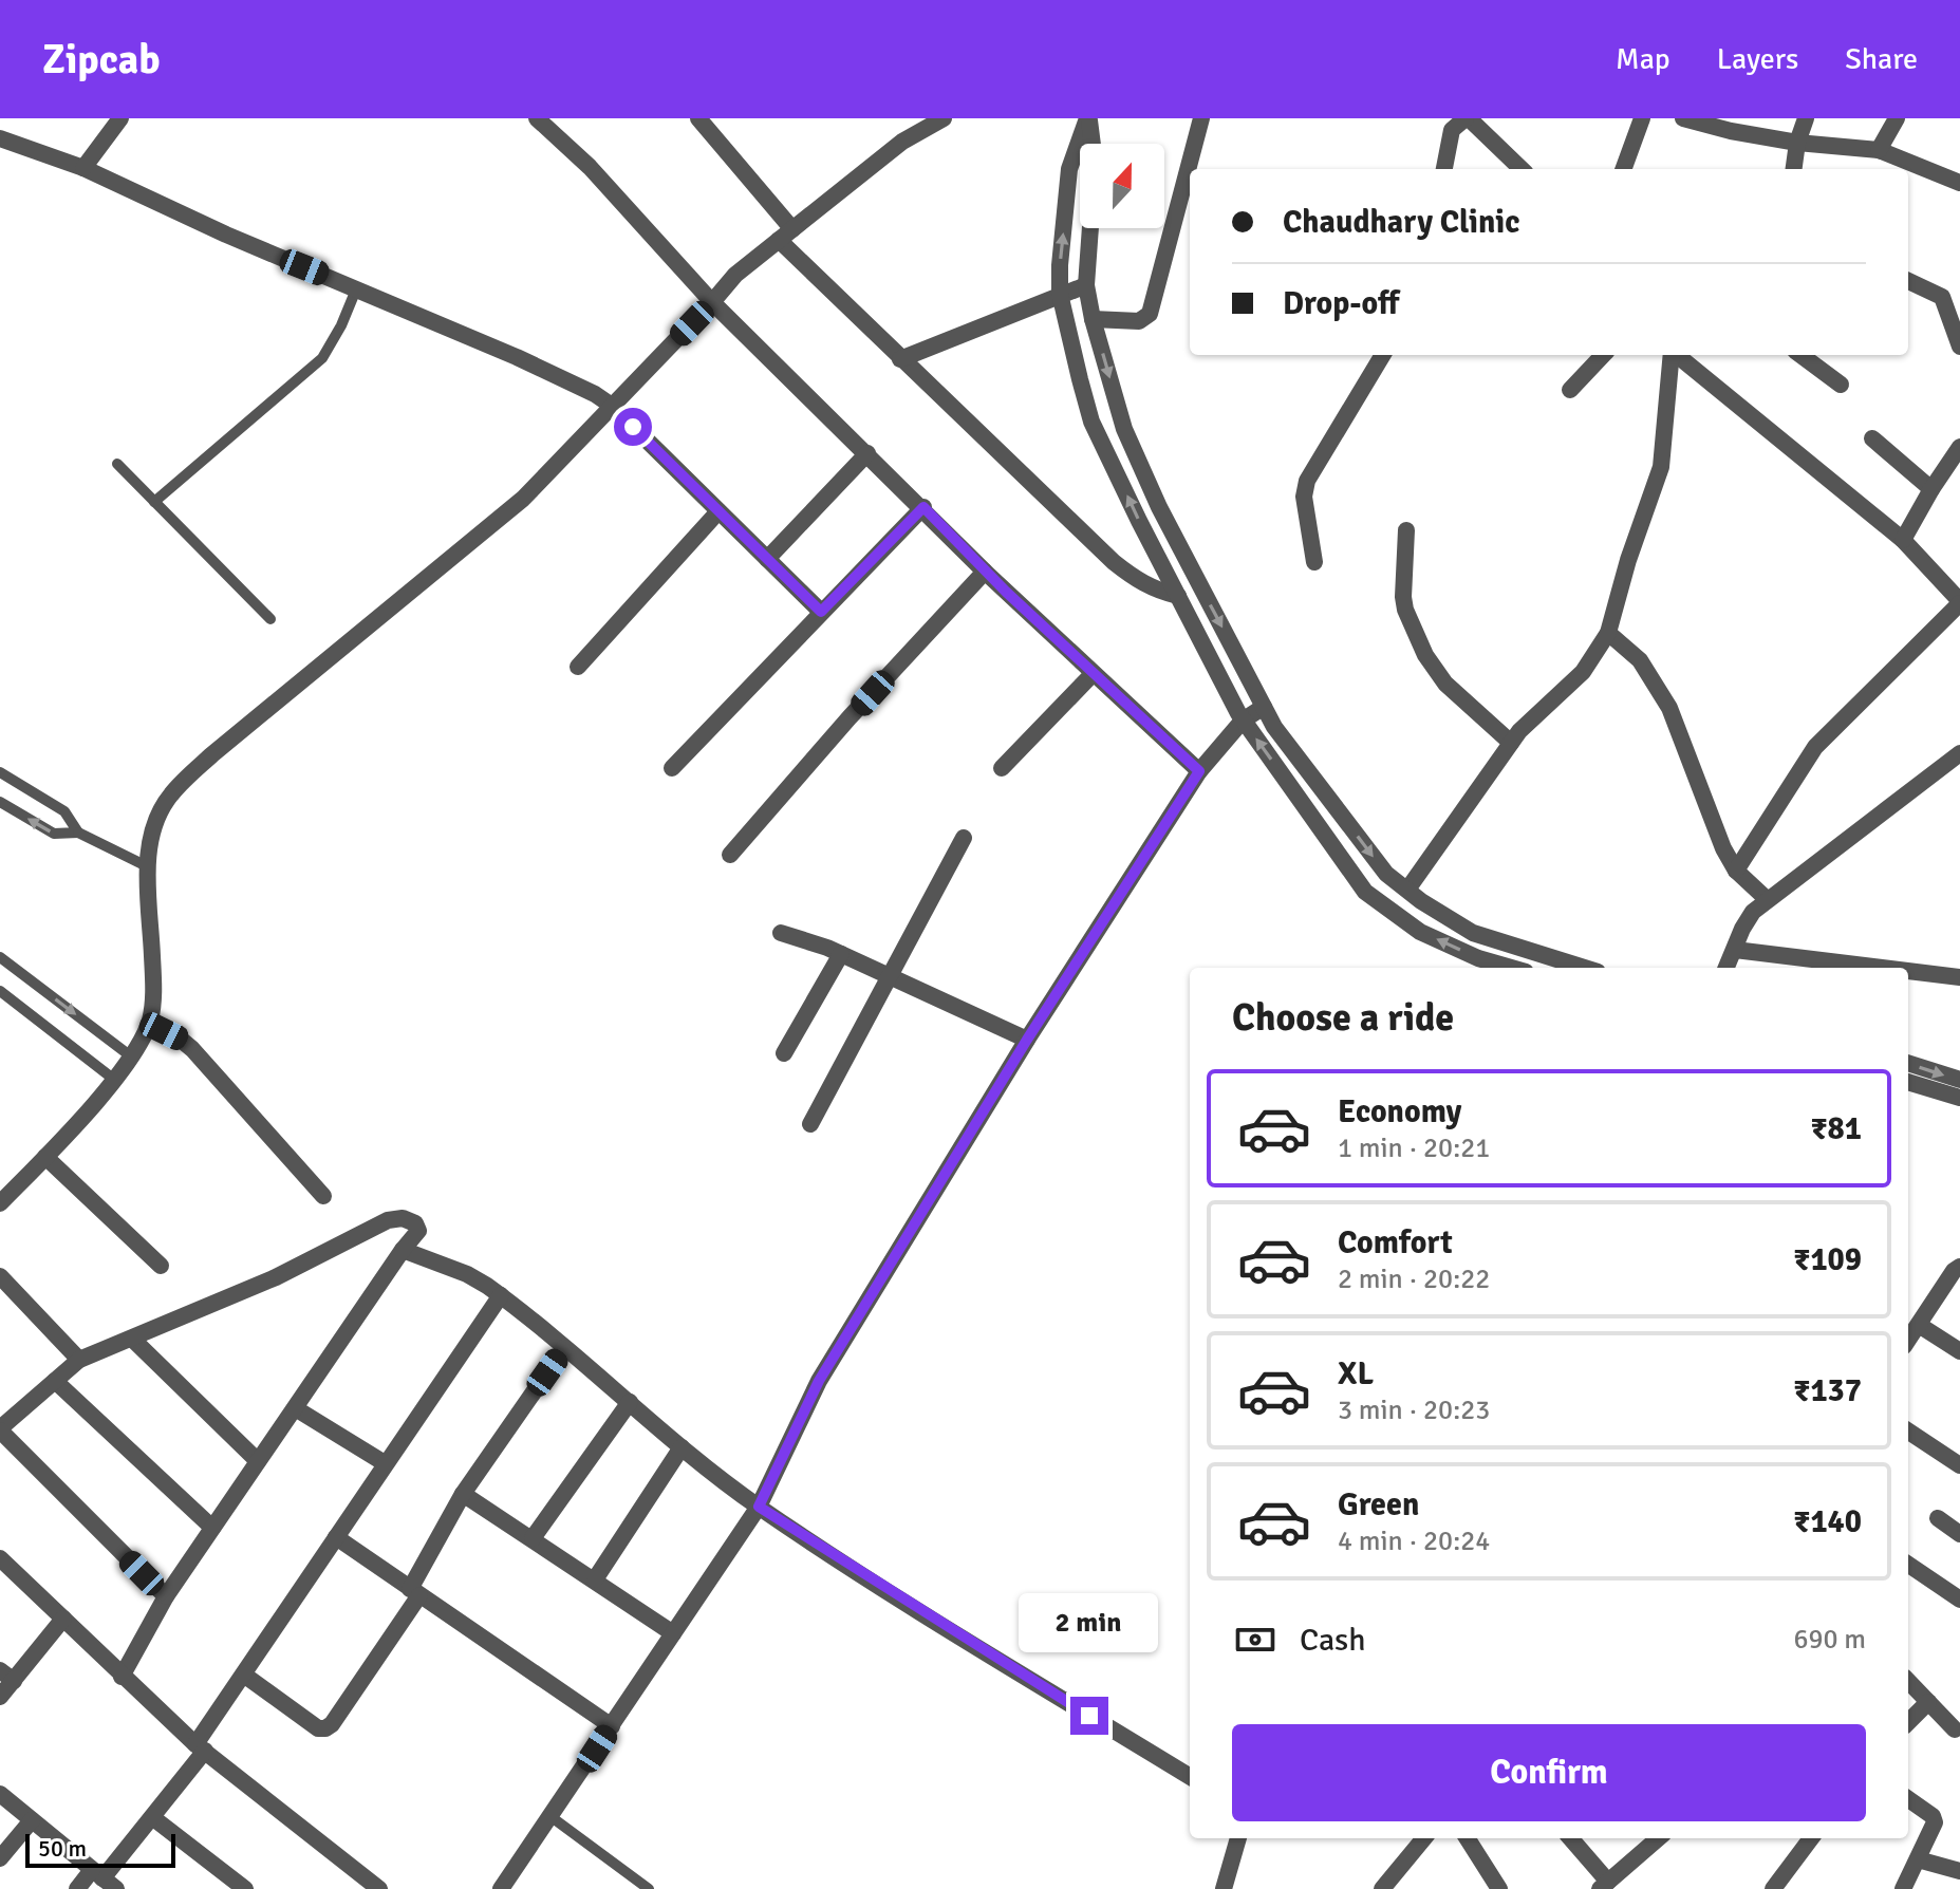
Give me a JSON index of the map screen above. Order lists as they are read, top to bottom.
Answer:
{
  "scale_bar": "50 m",
  "north": "top",
  "page": {
    "header": "Zipcab",
    "nav": ["Map", "Layers", "Share"],
    "banner": ["Chaudhary Clinic", "Drop-off"],
    "heading": "Choose a ride",
    "list": [
      {
        "name": "Economy",
        "note": "1 min · 20:21",
        "value": "₹81"
      },
      {
        "name": "Comfort",
        "note": "2 min · 20:22",
        "value": "₹109"
      },
      {
        "name": "XL",
        "note": "3 min · 20:23",
        "value": "₹137"
      },
      {
        "name": "Green",
        "note": "4 min · 20:24",
        "value": "₹140"
      }
    ],
    "bubble": "2 min",
    "pay": ["Cash", "690 m"],
    "buttons": "Confirm",
    "scale": "50 m"
  }
}
